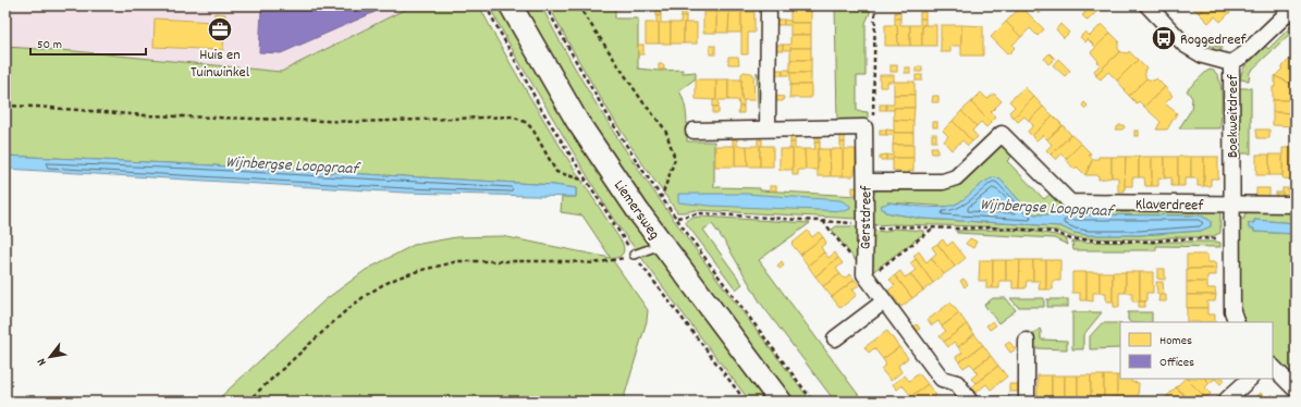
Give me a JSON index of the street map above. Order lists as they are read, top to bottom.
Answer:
{
  "streets": {
    "main road": ["Liemersweg"],
    "street": ["Boekweitdreef", "Klaverdreef", "Gerstdreef"]
  },
  "crossings": [
    ["Boekweitdreef", "Klaverdreef"],
    ["Klaverdreef", "Gerstdreef"]
  ],
  "water": ["Wijnbergse Loopgraaf"],
  "places": {
    "office": ["Huis en Tuinwinkel"],
    "bus stop": ["Roggedreef"]
  },
  "legend": ["Homes", "Offices"],
  "scale_bar": "50 m",
  "north": "bottom left"
}
